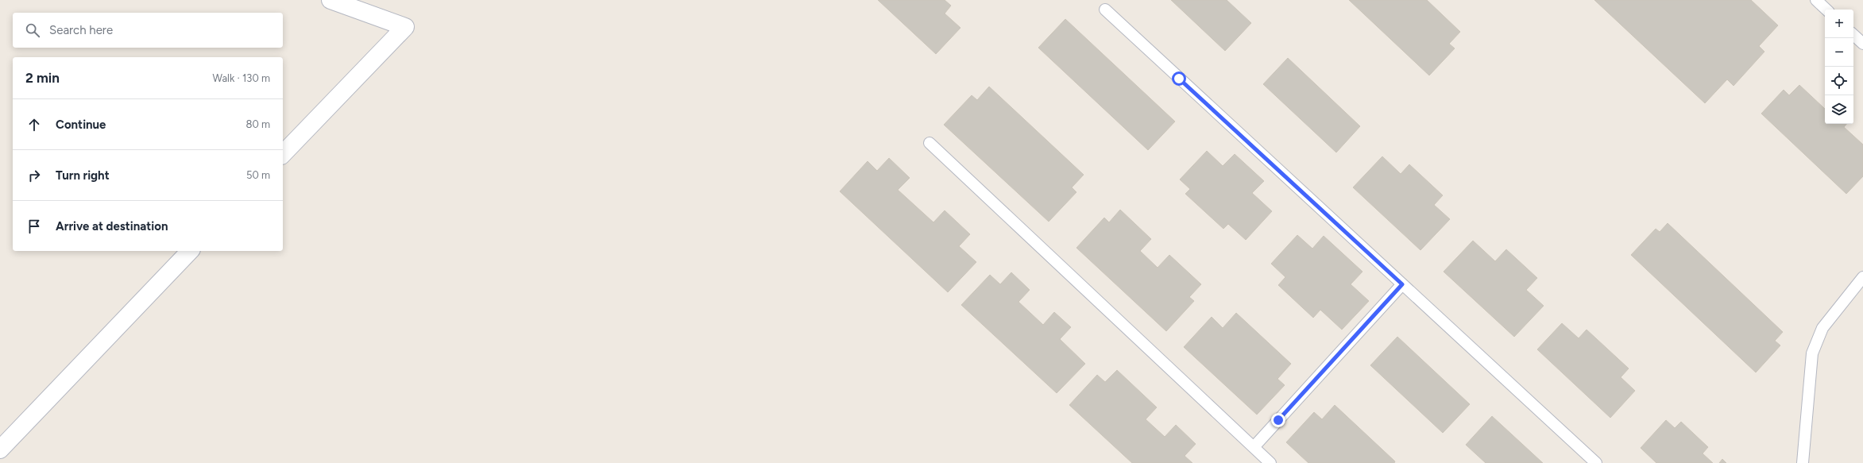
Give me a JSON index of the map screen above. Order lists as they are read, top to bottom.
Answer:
{
  "page": {
    "map_buttons": ["+", "−"],
    "search": "Search here",
    "heading": ["2 min", "Walk · 130 m"],
    "list": [
      ["Continue", "80 m"],
      ["Turn right", "50 m"],
      "Arrive at destination"
    ]
  }
}
